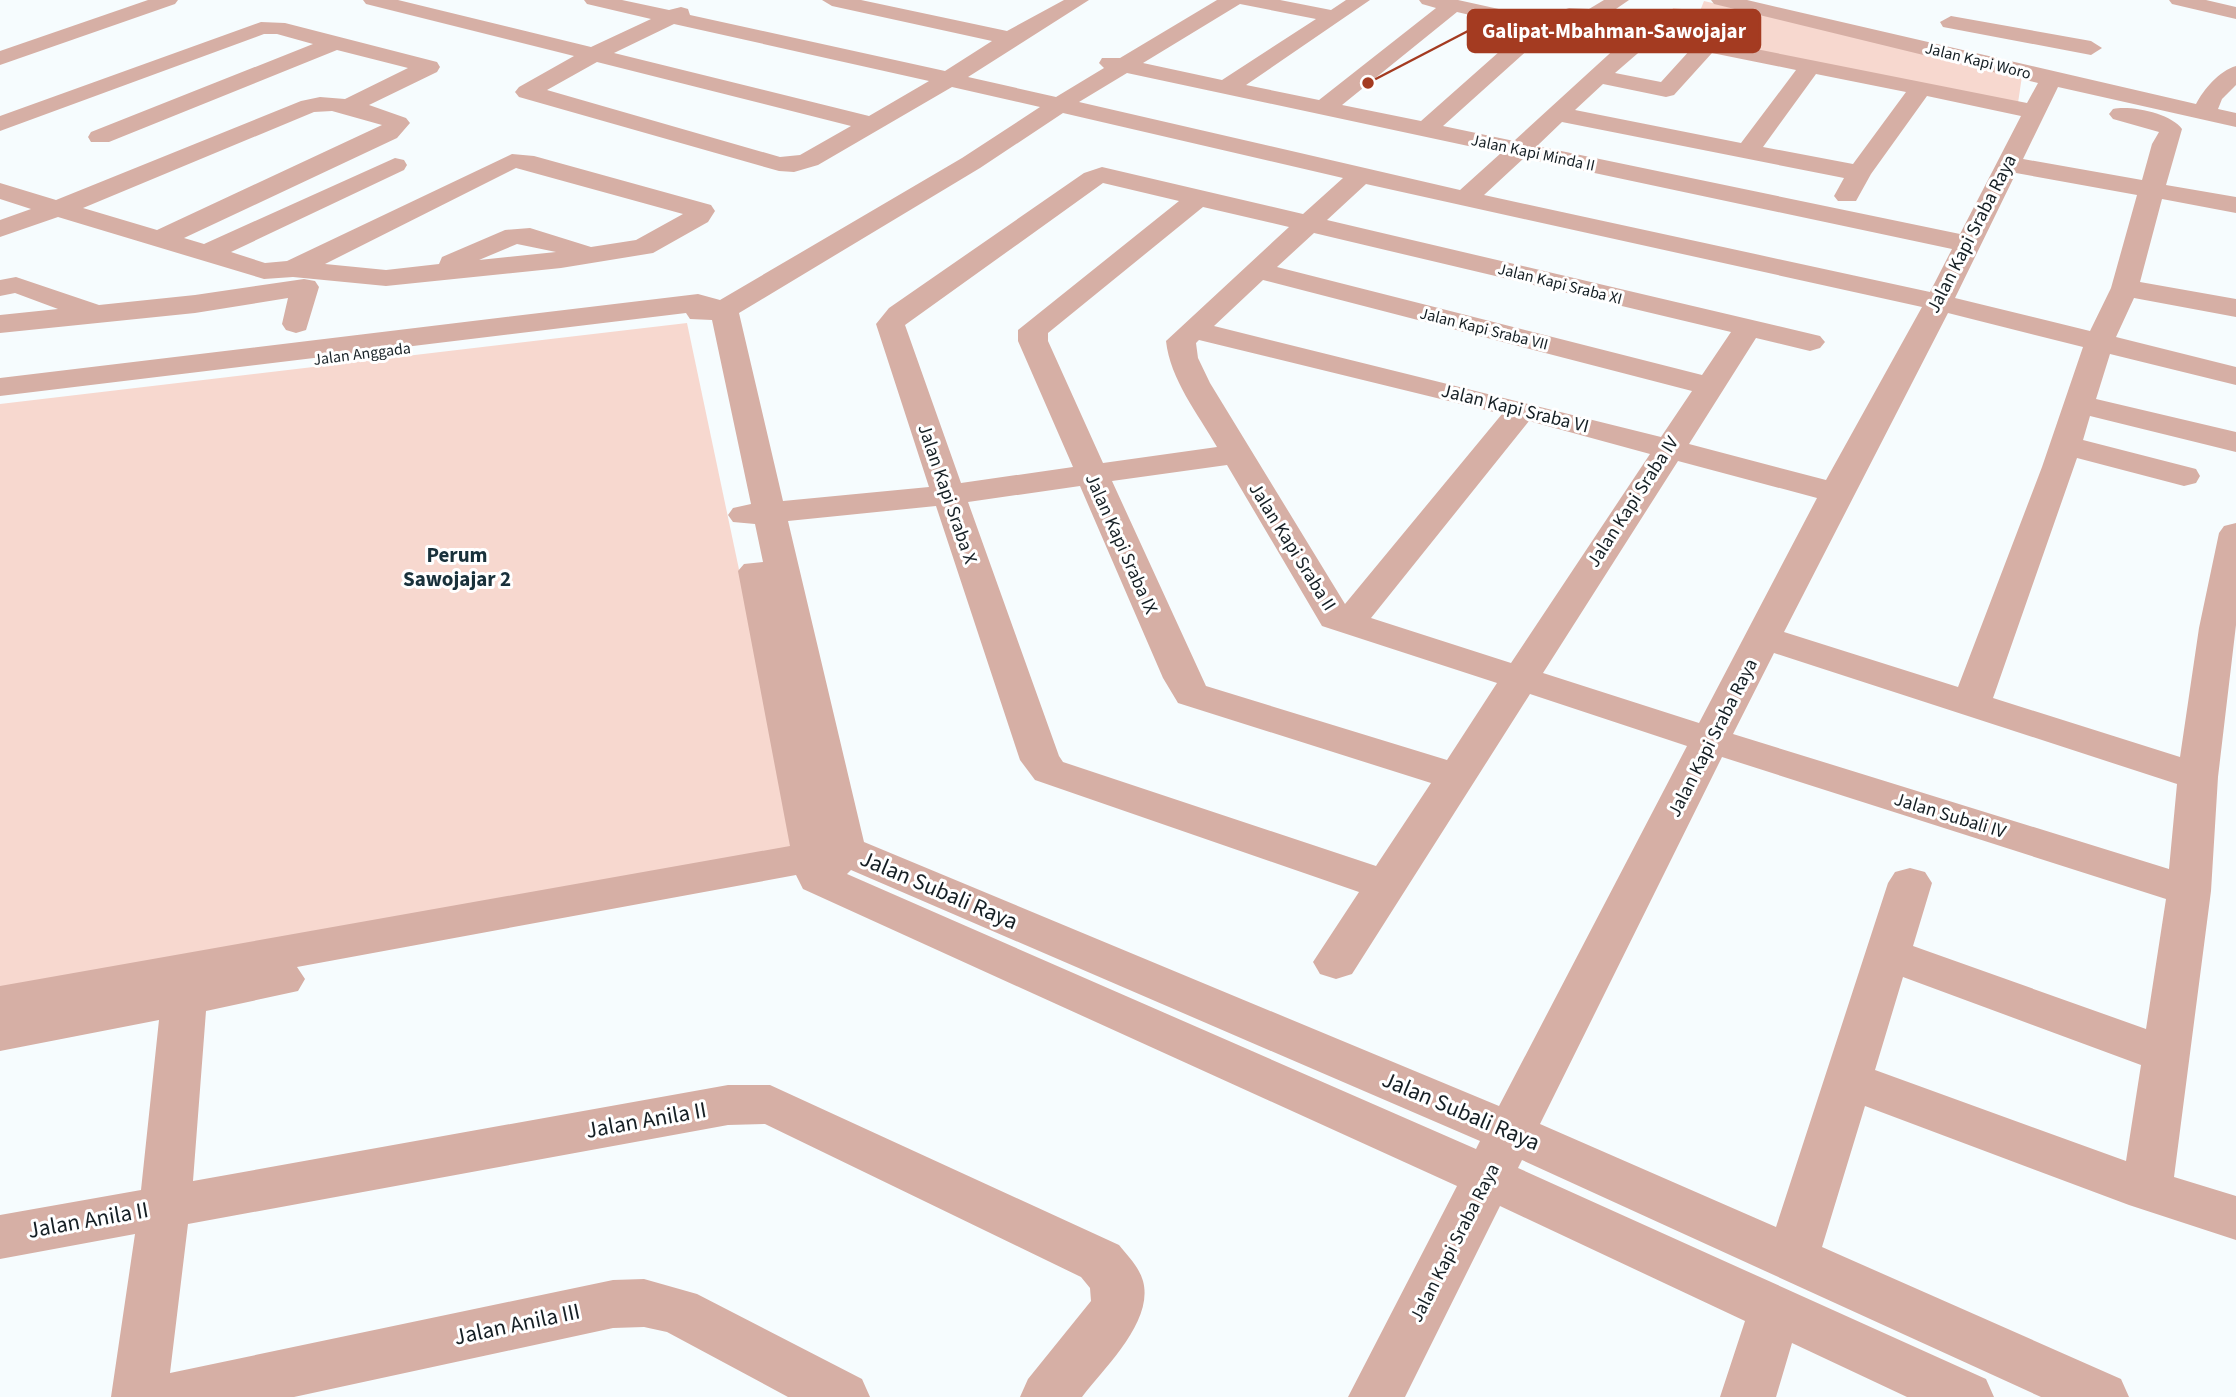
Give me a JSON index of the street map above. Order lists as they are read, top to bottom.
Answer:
{
  "streets": {
    "street": [
      "Jalan Kapi Woro",
      "Jalan Kapi Minda II",
      "Jalan Kapi Sraba Raya",
      "Jalan Kapi Sraba XI",
      "Jalan Kapi Sraba VII",
      "Jalan Anggada",
      "Jalan Kapi Sraba VI",
      "Jalan Kapi Sraba X",
      "Jalan Kapi Sraba IV",
      "Jalan Kapi Sraba IX",
      "Jalan Kapi Sraba II",
      "Jalan Subali IV",
      "Jalan Subali Raya",
      "Jalan Anila II",
      "Jalan Anila III"
    ]
  },
  "crossings": [
    ["Jalan Kapi Woro", "Jalan Kapi Sraba Raya"],
    ["Jalan Kapi Minda II", "Jalan Kapi Sraba Raya"],
    ["Jalan Kapi Sraba Raya", "Jalan Kapi Sraba VI"],
    ["Jalan Kapi Sraba Raya", "Jalan Kapi Sraba II"],
    ["Jalan Kapi Sraba Raya", "Jalan Subali IV"],
    ["Jalan Kapi Sraba Raya", "Jalan Subali Raya"],
    ["Jalan Kapi Sraba XI", "Jalan Kapi Sraba X"],
    ["Jalan Kapi Sraba XI", "Jalan Kapi Sraba IV"],
    ["Jalan Kapi Sraba VII", "Jalan Kapi Sraba IV"],
    ["Jalan Kapi Sraba VI", "Jalan Kapi Sraba IV"],
    ["Jalan Kapi Sraba VI", "Jalan Kapi Sraba II"],
    ["Jalan Kapi Sraba X", "Jalan Kapi Sraba IX"],
    ["Jalan Kapi Sraba IV", "Jalan Kapi Sraba II"],
    ["Jalan Kapi Sraba II", "Jalan Subali IV"]
  ],
  "districts": ["Perum Sawojajar 2"],
  "places": ["Galipat-Mbahman-Sawojajar"]
}
